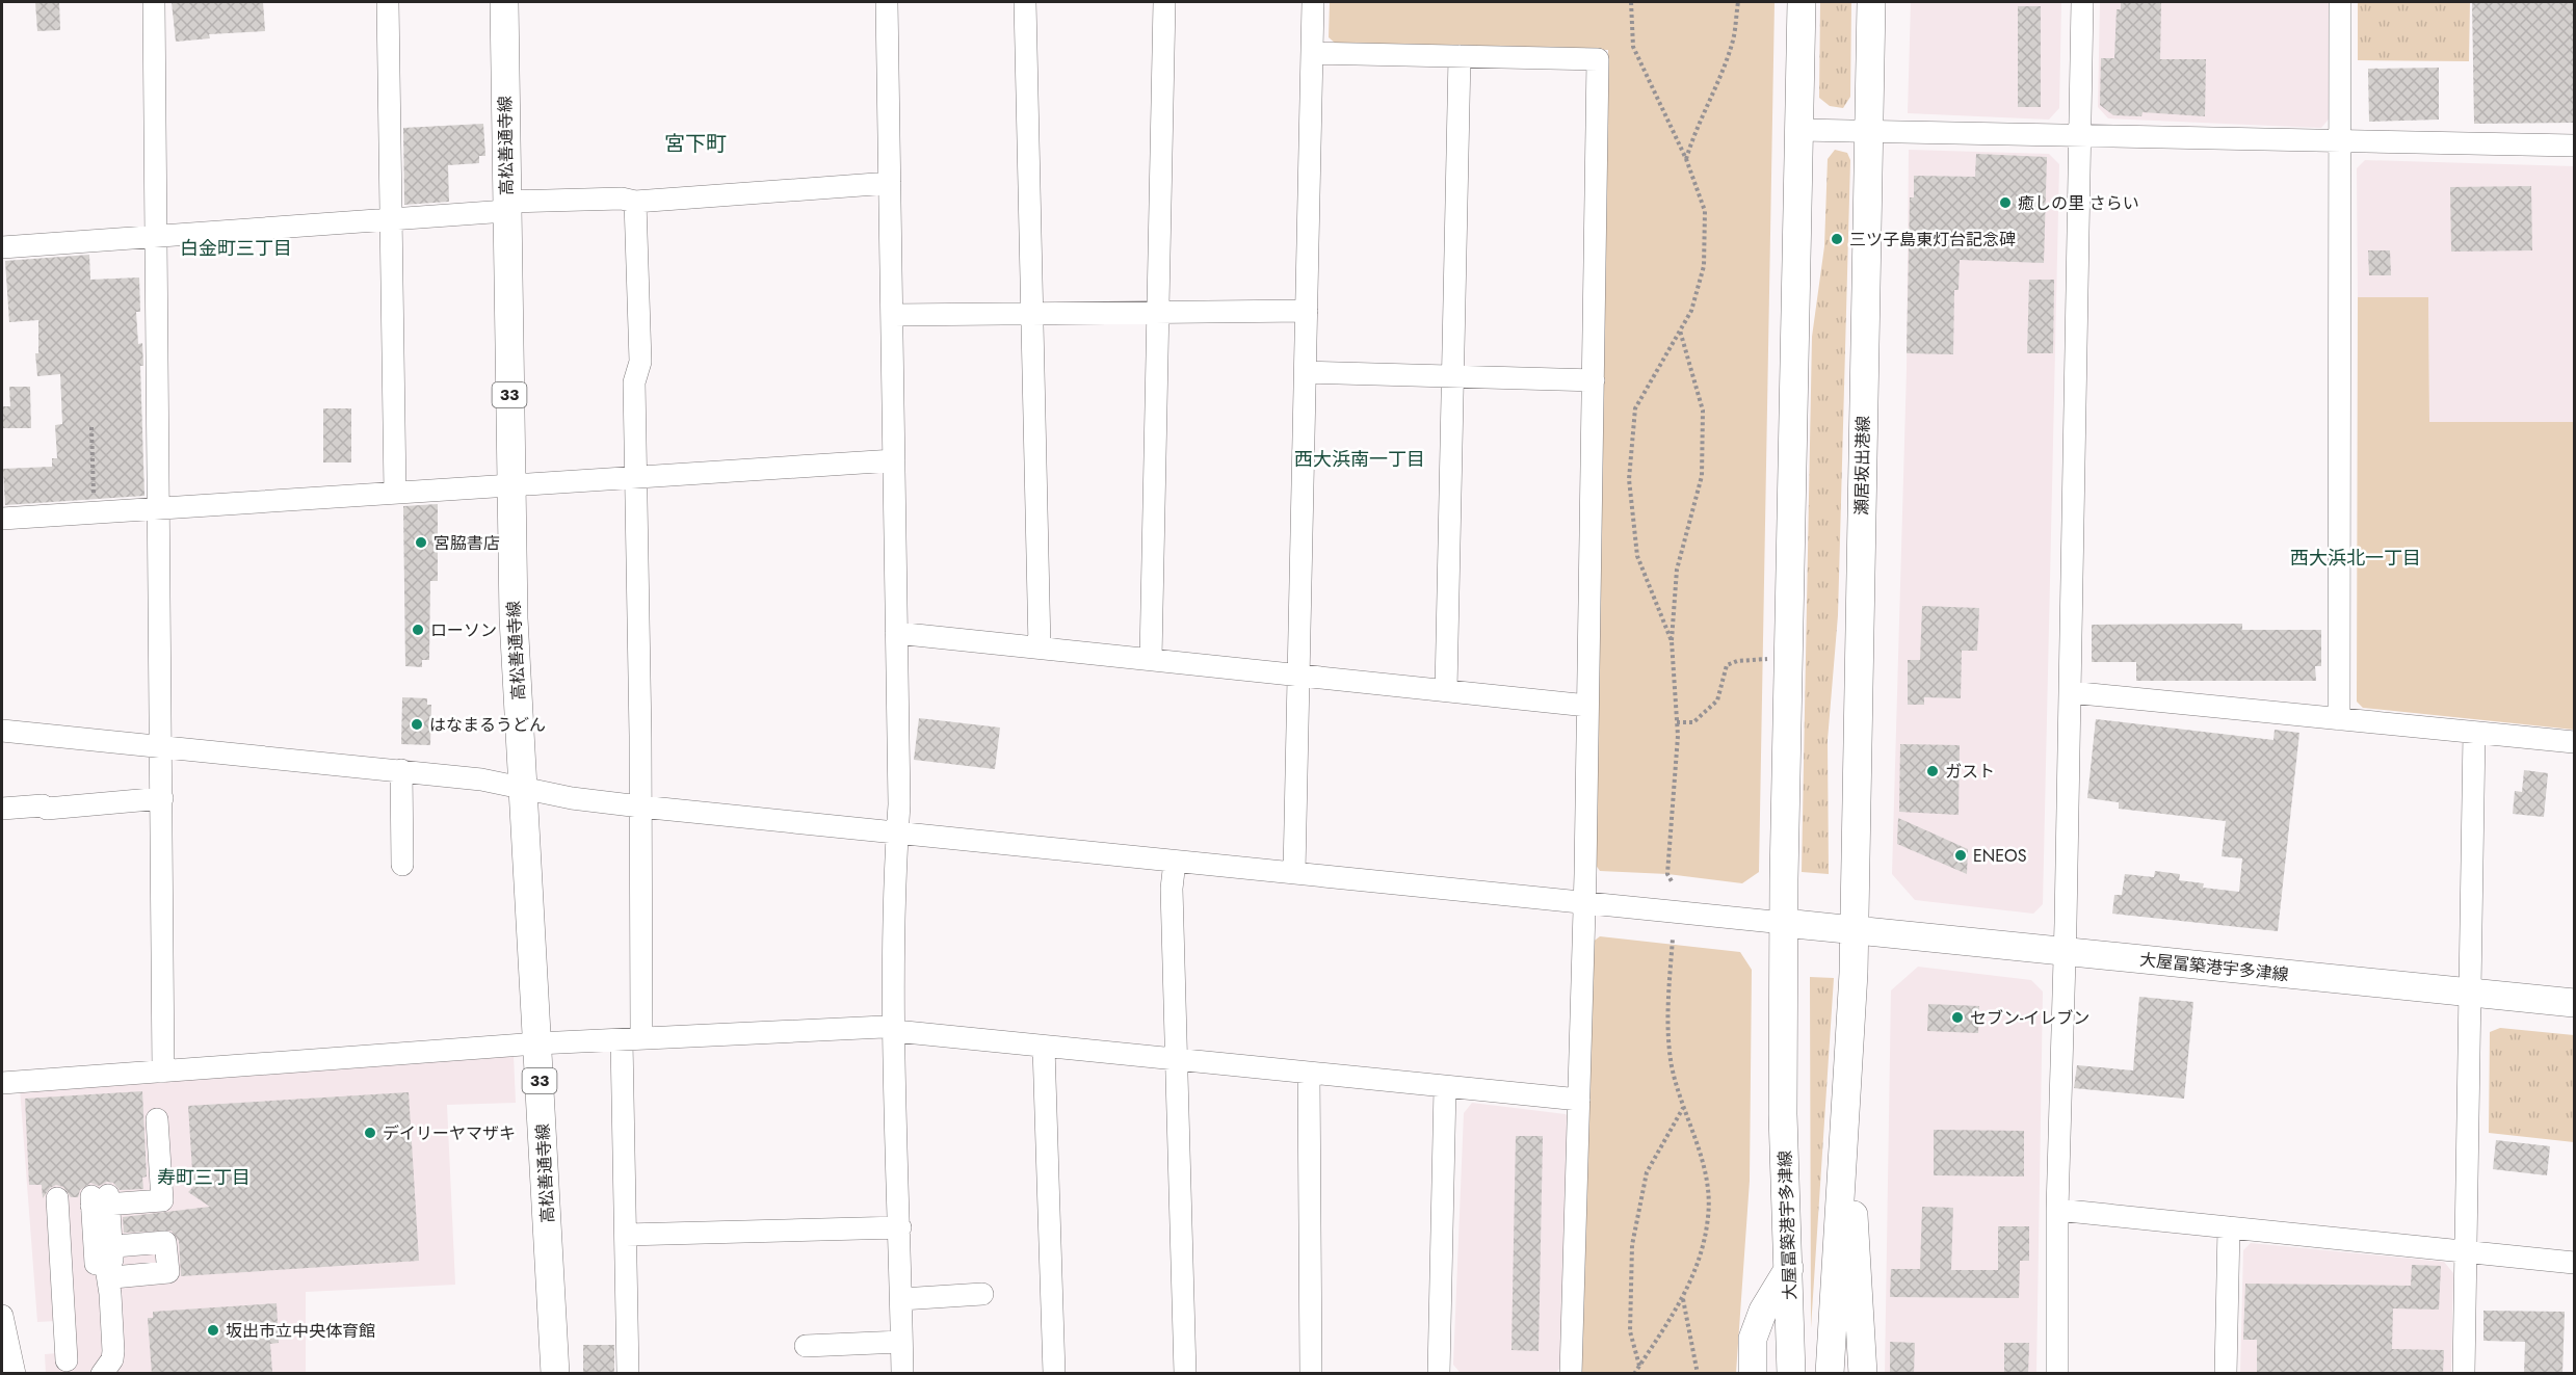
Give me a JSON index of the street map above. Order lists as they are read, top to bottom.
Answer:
{
  "streets": {
    "main road": [
      "高松善通寺線",
      "33",
      "瀬居坂出港線",
      "大屋冨築港宇多津線"
    ]
  },
  "crossings": [
    ["瀬居坂出港線", "大屋冨築港宇多津線"]
  ],
  "districts": [
    "宮下町",
    "白金町三丁目",
    "西大浜南一丁目",
    "西大浜北一丁目",
    "寿町三丁目"
  ],
  "places": [
    "癒しの里 さらい",
    "三ツ子島東灯台記念碑",
    "宮脇書店",
    "ローソン",
    "はなまるうどん",
    "ガスト",
    "ENEOS",
    "セブン-イレブン",
    "デイリーヤマザキ",
    "坂出市立中央体育館"
  ]
}
